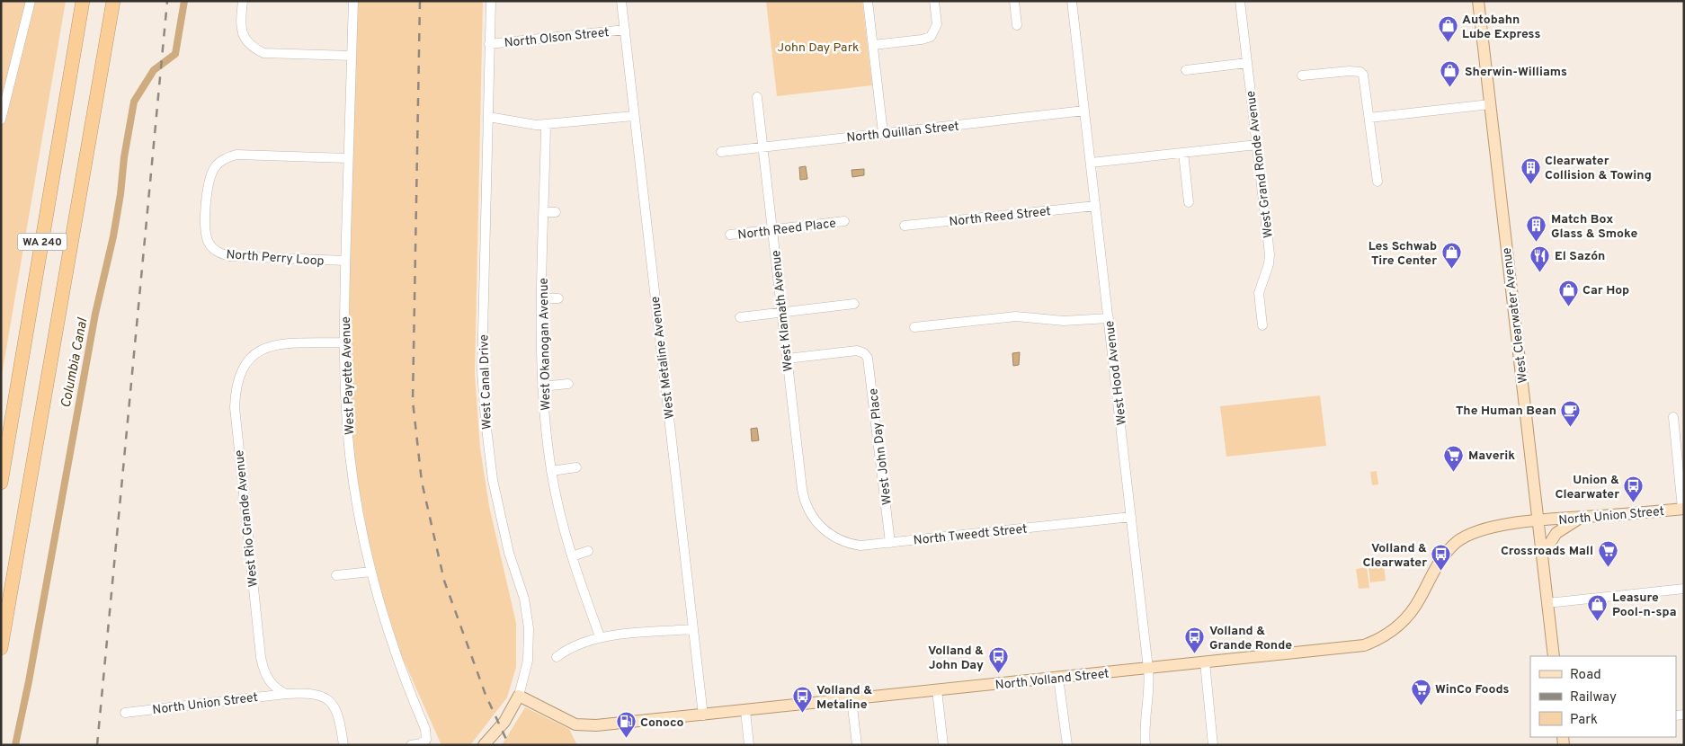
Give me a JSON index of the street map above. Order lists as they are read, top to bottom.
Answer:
{
  "streets": {
    "highway": ["WA 240"],
    "main road": [
      "West Clearwater Avenue",
      "West Canal Drive",
      "North Union Street",
      "North Volland Street"
    ],
    "street": [
      "North Olson Street",
      "North Quillan Street",
      "West Grand Ronde Avenue",
      "North Reed Street",
      "North Reed Place",
      "North Perry Loop",
      "West Klamath Avenue",
      "West Okanogan Avenue",
      "West Metaline Avenue",
      "West Hood Avenue",
      "West Payette Avenue",
      "West John Day Place",
      "West Rio Grande Avenue",
      "North Tweedt Street"
    ]
  },
  "crossings": [
    ["North Olson Street", "West Metaline Avenue"],
    ["North Olson Street", "West Canal Drive"],
    ["North Quillan Street", "West Klamath Avenue"],
    ["North Quillan Street", "West Hood Avenue"],
    ["North Reed Street", "West Hood Avenue"],
    ["North Reed Place", "West Klamath Avenue"],
    ["North Perry Loop", "West Payette Avenue"],
    ["West Klamath Avenue", "West John Day Place"],
    ["West Klamath Avenue", "North Tweedt Street"],
    ["West Clearwater Avenue", "North Union Street"],
    ["West Clearwater Avenue", "North Volland Street"],
    ["West Metaline Avenue", "North Volland Street"],
    ["West Hood Avenue", "North Tweedt Street"],
    ["West Hood Avenue", "North Volland Street"],
    ["West Payette Avenue", "West Rio Grande Avenue"],
    ["West Canal Drive", "North Volland Street"],
    ["West John Day Place", "North Tweedt Street"],
    ["North Union Street", "West Rio Grande Avenue"],
    ["North Union Street", "North Volland Street"]
  ],
  "water": ["Columbia Canal"],
  "parks": ["John Day Park"],
  "places": {
    "shop": [
      "Autobahn Lube Express",
      "Sherwin-Williams",
      "Les Schwab Tire Center",
      "Car Hop",
      "Leasure Pool-n-spa"
    ],
    "building": ["Clearwater Collision & Towing", "Match Box Glass & Smoke"],
    "restaurant": ["El Sazón"],
    "cafe": ["The Human Bean"],
    "supermarket": ["Maverik", "Crossroads Mall", "WinCo Foods"],
    "bus stop": [
      "Union & Clearwater",
      "Volland & Clearwater",
      "Volland & Grande Ronde",
      "Volland & John Day",
      "Volland & Metaline"
    ],
    "fuel station": ["Conoco"]
  },
  "legend": ["Road", "Railway", "Park"]
}
